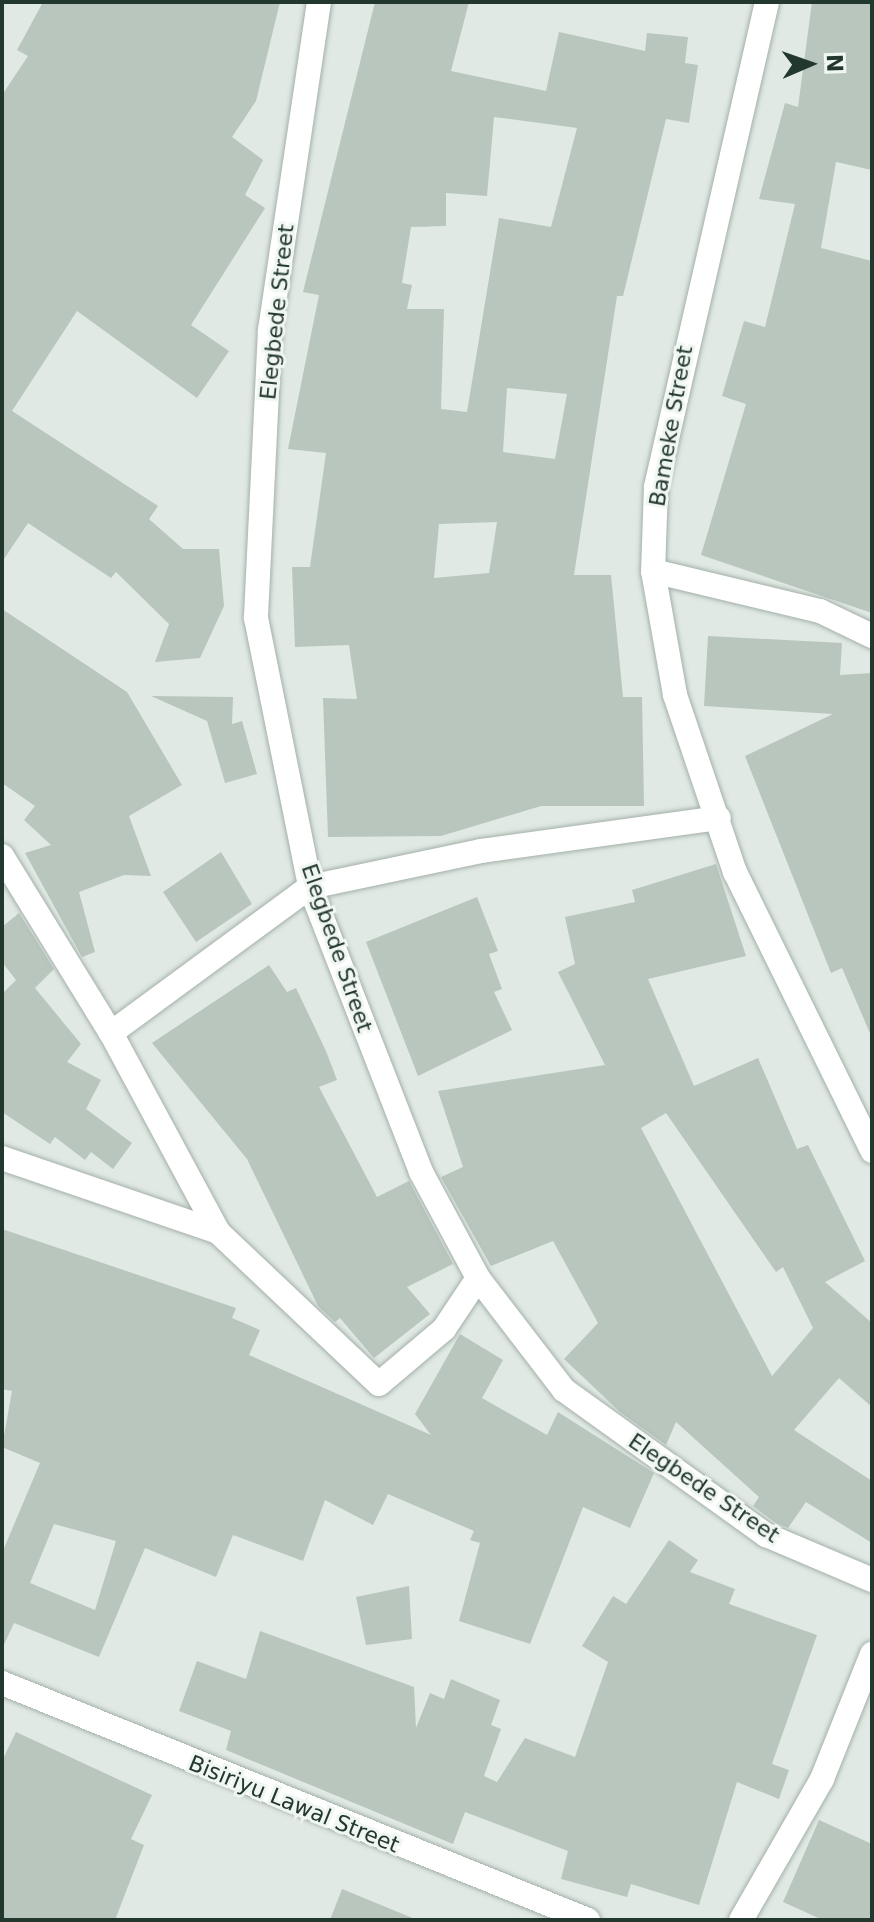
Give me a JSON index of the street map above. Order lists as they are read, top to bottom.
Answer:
{
  "streets": {
    "street": ["Elegbede Street", "Bameke Street", "Bisiriyu Lawal Street"]
  },
  "north": "right"
}
